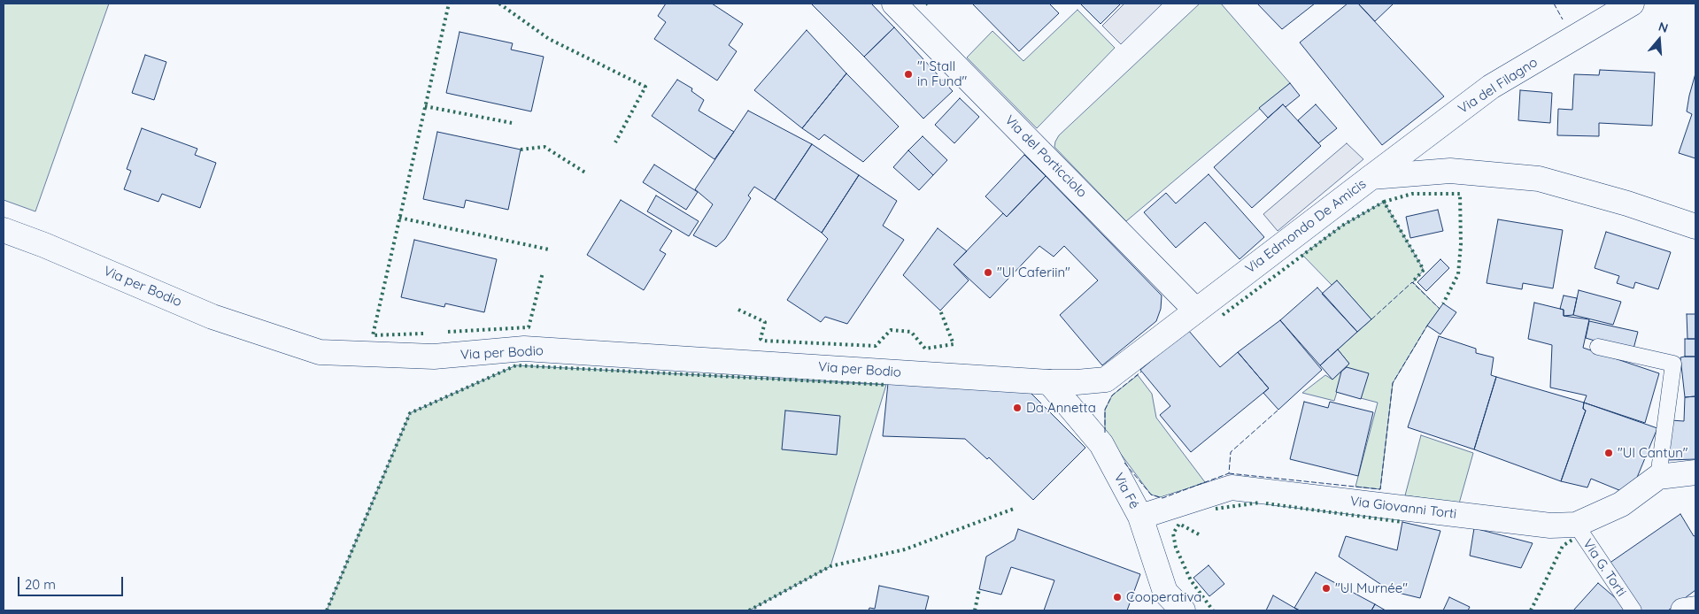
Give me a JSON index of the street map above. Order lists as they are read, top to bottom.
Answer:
{
  "streets": {
    "street": [
      "Via del Filagno",
      "Via del Porticciolo",
      "Via Edmondo De Amicis",
      "Via per Bodio",
      "Via Fé",
      "Via Giovanni Torti"
    ],
    "lane": ["Via G. Torti"]
  },
  "crossings": [
    ["Via del Filagno", "Via Edmondo De Amicis"],
    ["Via del Porticciolo", "Via Edmondo De Amicis"],
    ["Via Edmondo De Amicis", "Via per Bodio"],
    ["Via Edmondo De Amicis", "Via Fé"],
    ["Via per Bodio", "Via Fé"],
    ["Via Fé", "Via Giovanni Torti"],
    ["Via Giovanni Torti", "Via G. Torti"]
  ],
  "places": [
    "\"I Stall in Fund\"",
    "\"Ul Caferiin\"",
    "Da Annetta",
    "\"Ul Cantun\"",
    "\"Ul Murnée\"",
    "Cooperativa"
  ],
  "scale_bar": "20 m",
  "north": "top"
}
